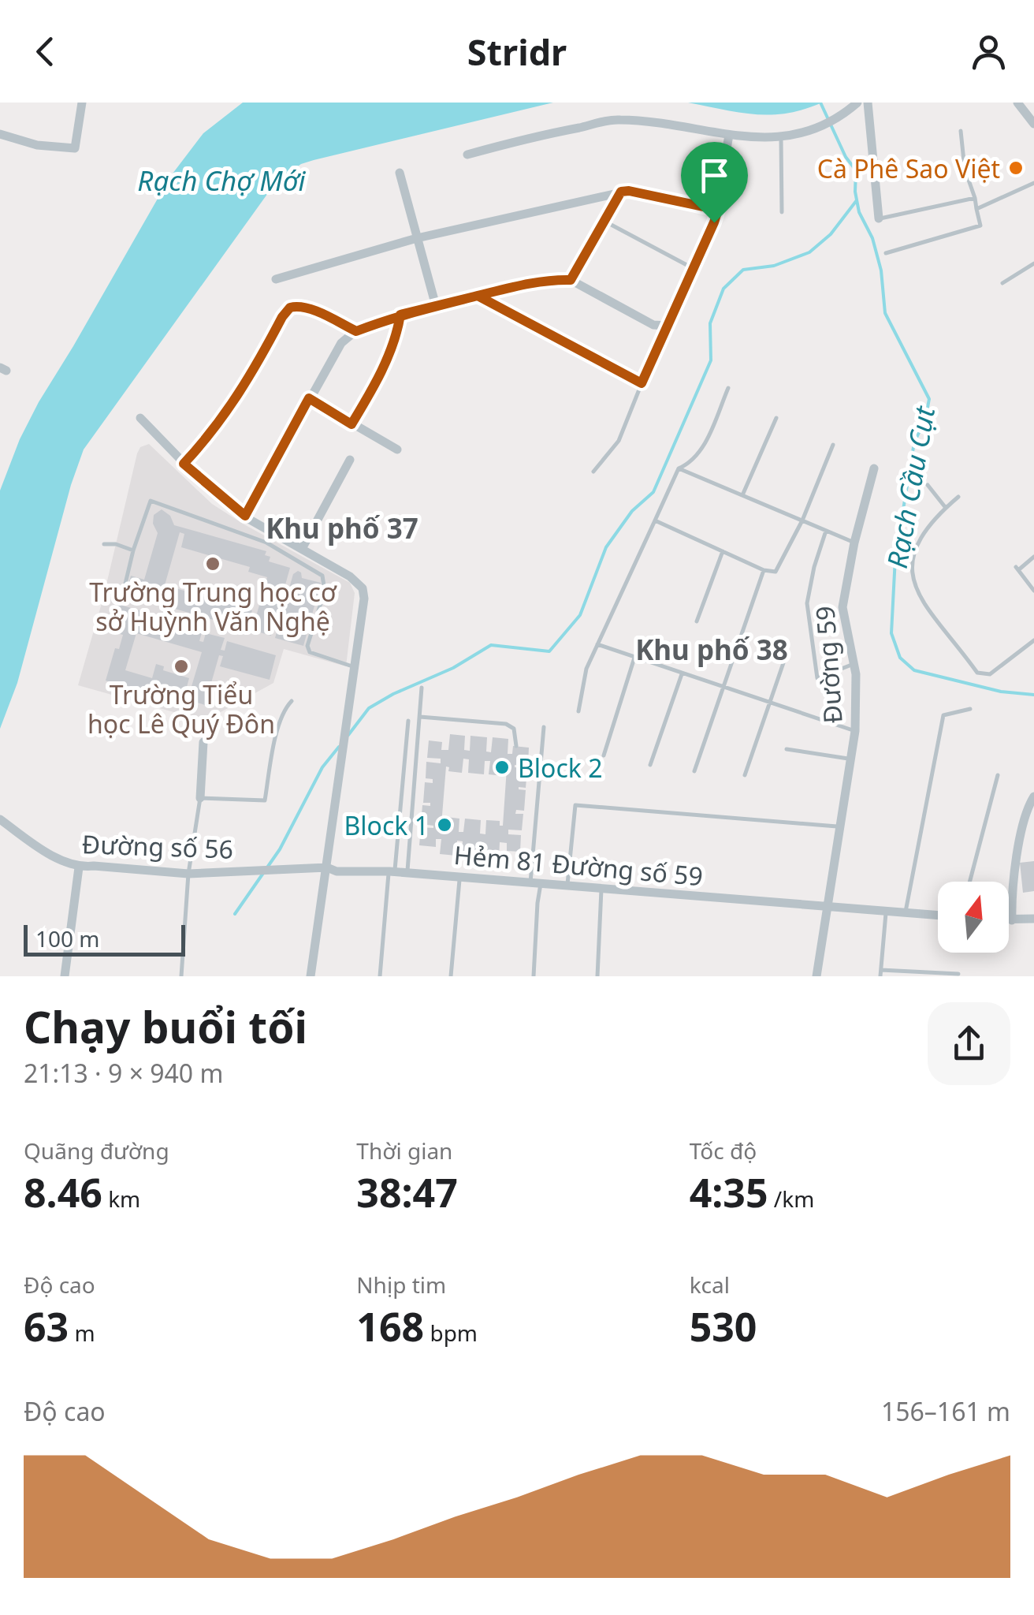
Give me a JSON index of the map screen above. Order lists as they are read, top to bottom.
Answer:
{
  "streets": {
    "street": ["Đường 59", "Đường số 56", "Hẻm 81 Đường số 59"]
  },
  "crossings": [
    ["Đường 59", "Hẻm 81 Đường số 59"],
    ["Đường số 56", "Hẻm 81 Đường số 59"]
  ],
  "districts": ["Khu phố 37", "Khu phố 38"],
  "water": ["Rạch Chợ Mới", "Rạch Cầu Cụt"],
  "places": [
    "Cà Phê Sao Việt",
    "Trường Trung học cơ sở Huỳnh Văn Nghệ",
    "Trường Tiểu học Lê Quý Đôn",
    "Block 2",
    "Block 1"
  ],
  "scale_bar": "100 m",
  "north": "top",
  "page": {
    "header": "Stridr",
    "scale": "100 m",
    "heading": ["Chạy buổi tối", "21:13 · 9 × 940 m"],
    "stats": [
      ["Quãng đường", "8.46 km"],
      ["Thời gian", "38:47"],
      ["Tốc độ", "4:35 /km"],
      ["Độ cao", "63 m"],
      ["Nhịp tim", "168 bpm"],
      ["kcal", "530"]
    ],
    "chart": ["Độ cao", "156–161 m"]
  }
}
